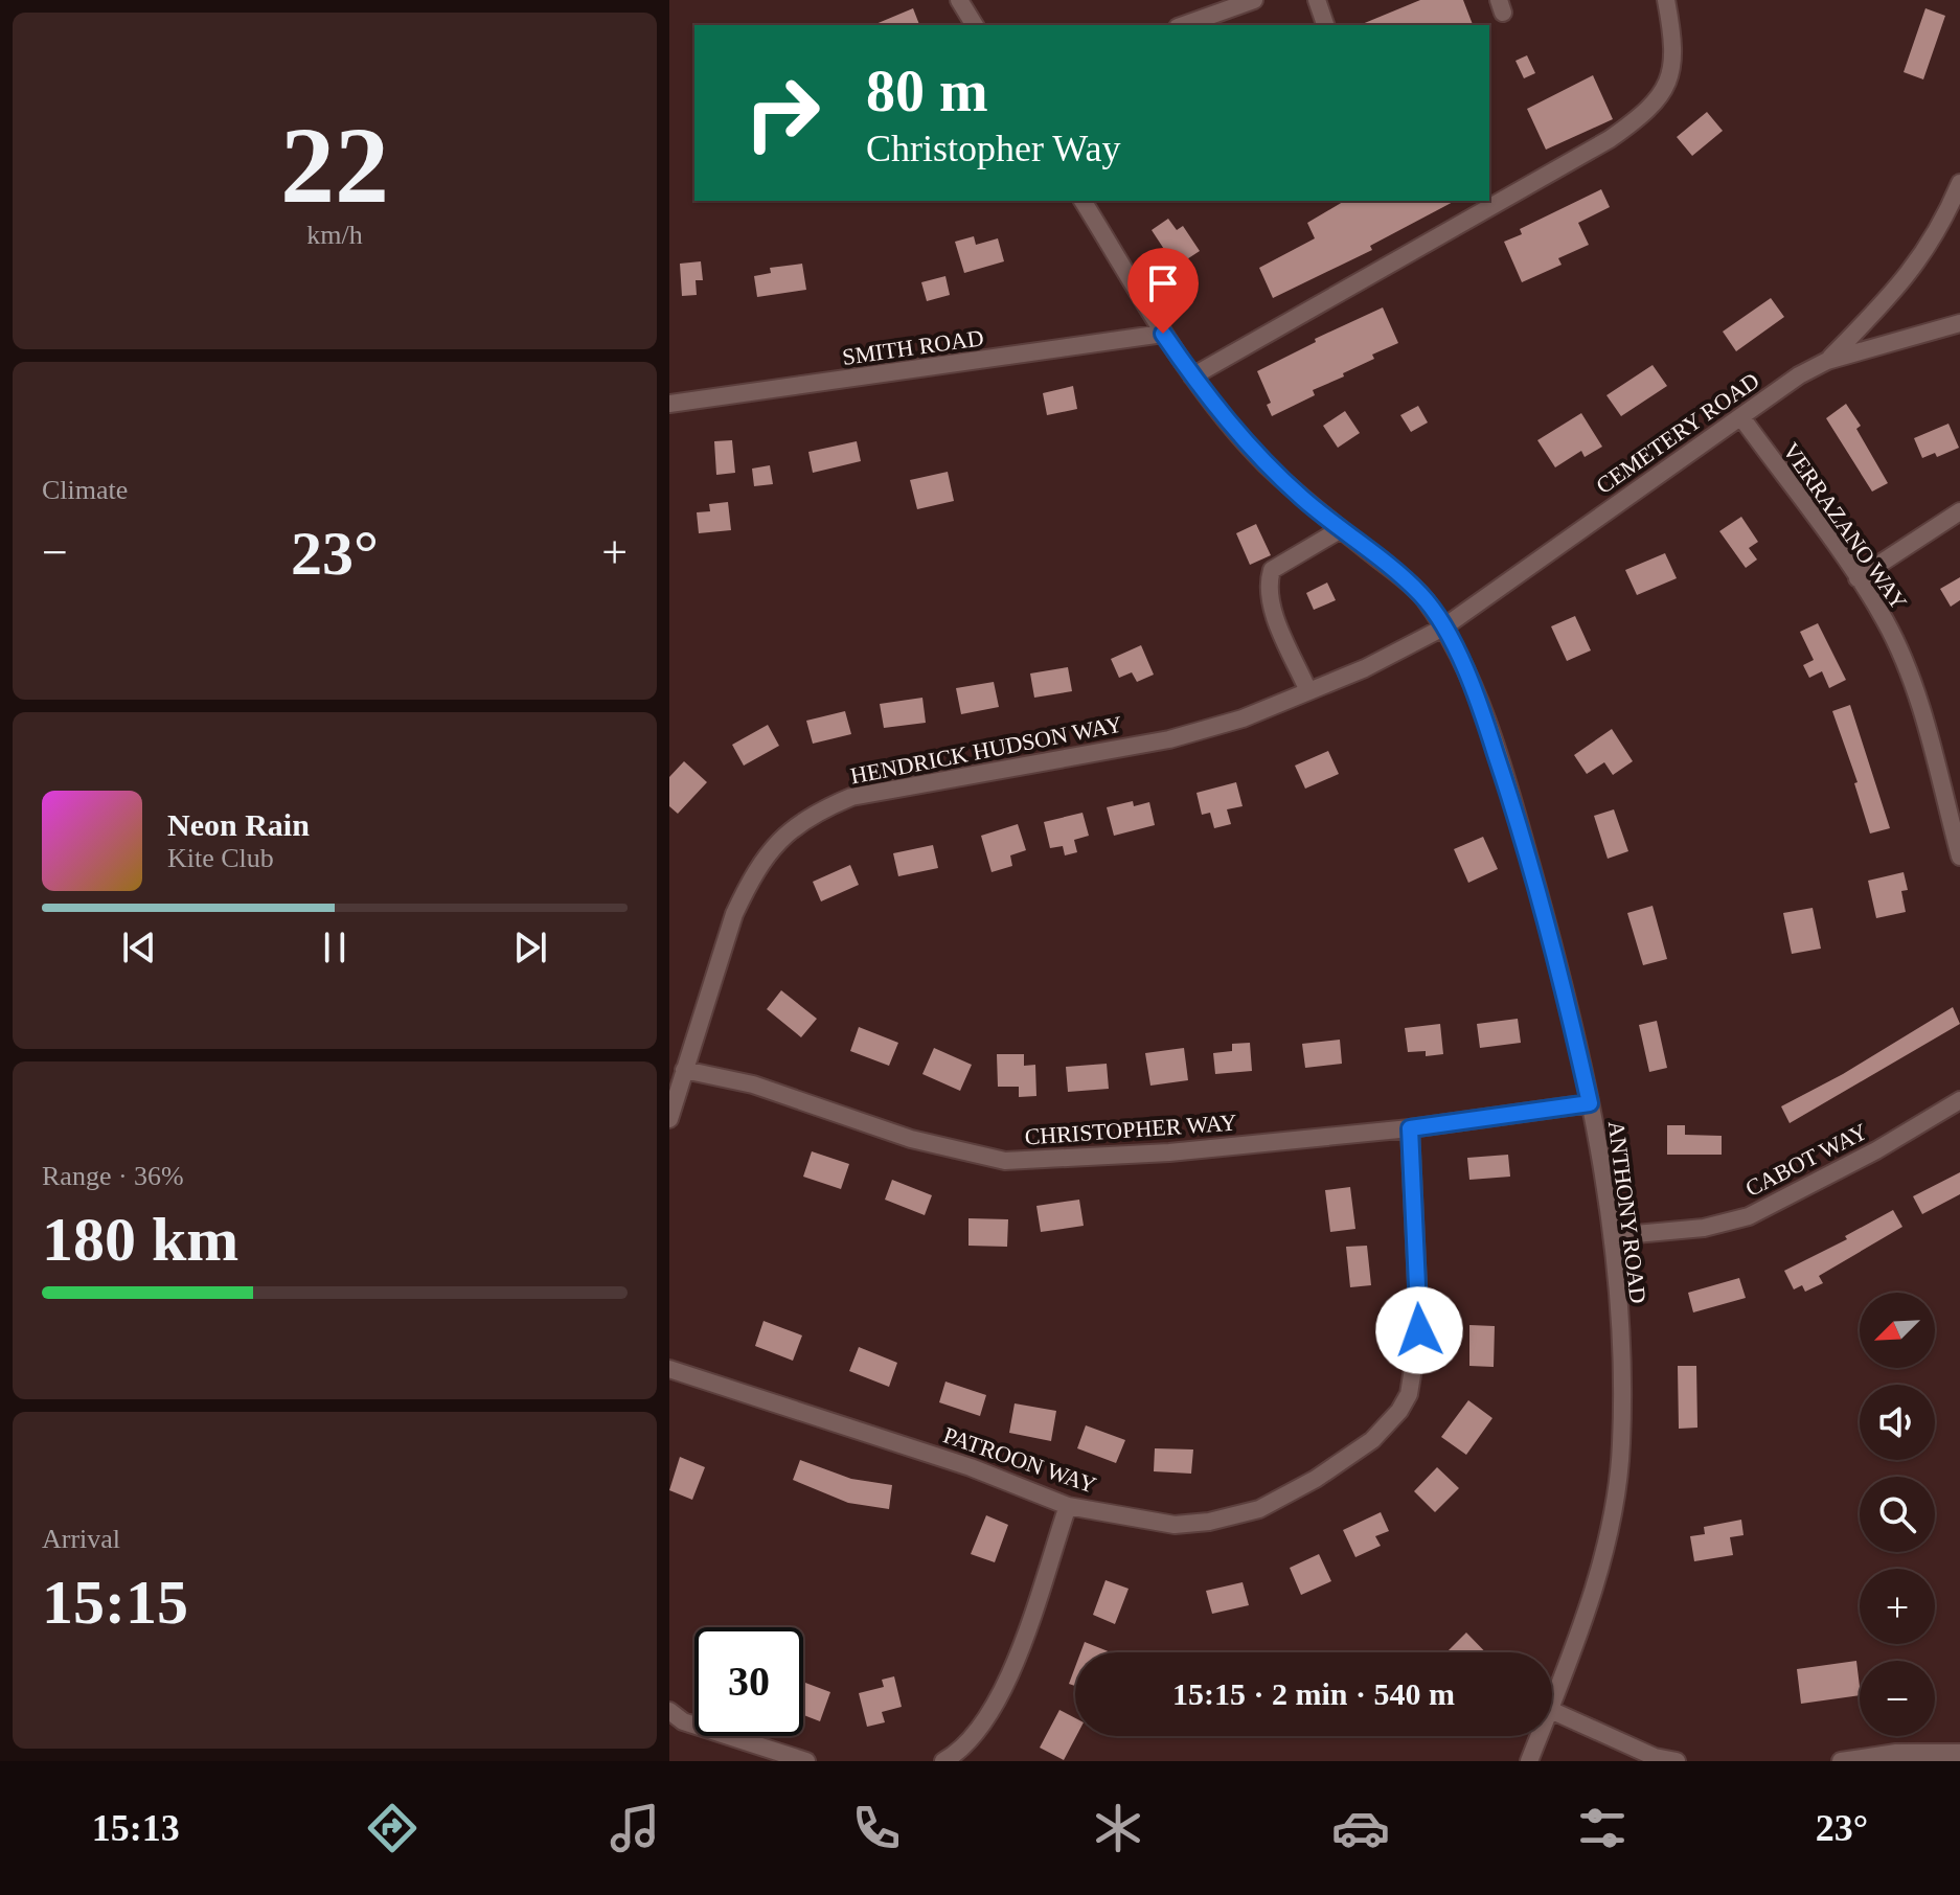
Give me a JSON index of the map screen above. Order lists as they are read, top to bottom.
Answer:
{
  "streets": {
    "street": [
      "SMITH ROAD",
      "CEMETERY ROAD",
      "VERRAZANO WAY",
      "HENDRICK HUDSON WAY",
      "CHRISTOPHER WAY",
      "CABOT WAY",
      "ANTHONY ROAD",
      "PATROON WAY"
    ]
  },
  "crossings": [
    ["SMITH ROAD", "ANTHONY ROAD"],
    ["CEMETERY ROAD", "VERRAZANO WAY"],
    ["CEMETERY ROAD", "HENDRICK HUDSON WAY"],
    ["CEMETERY ROAD", "ANTHONY ROAD"],
    ["HENDRICK HUDSON WAY", "CHRISTOPHER WAY"],
    ["HENDRICK HUDSON WAY", "ANTHONY ROAD"],
    ["CHRISTOPHER WAY", "ANTHONY ROAD"],
    ["CHRISTOPHER WAY", "PATROON WAY"],
    ["CABOT WAY", "ANTHONY ROAD"]
  ],
  "north": "bottom left",
  "page": {
    "tile": [
      ["22", "km/h"],
      "Climate",
      ["Range · 36%", "180 km"],
      ["Arrival", "15:15"]
    ],
    "turn": ["80 m", "Christopher Way"],
    "heat": ["−", "23°", "+"],
    "song": ["Neon Rain", "Kite Club"],
    "map_buttons": ["+", "−"],
    "limit": "30",
    "trip": "15:15 · 2 min · 540 m",
    "tabs": ["15:13", "23°"]
  }
}
